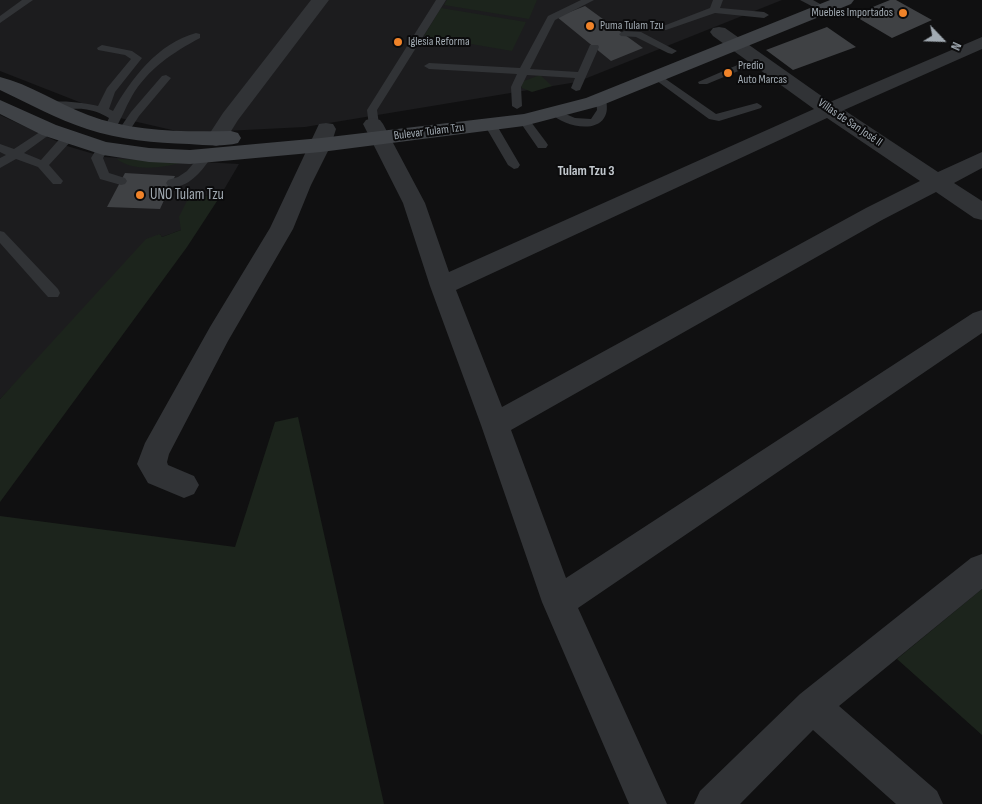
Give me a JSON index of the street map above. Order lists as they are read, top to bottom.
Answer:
{
  "streets": {
    "main road": ["Bulevar Tulam Tzu"],
    "street": ["Villas de San José II"]
  },
  "crossings": [
    ["Villas de San José II", "Bulevar Tulam Tzu"]
  ],
  "districts": ["Tulam Tzu 3"],
  "places": [
    "Muebles Importados",
    "Puma Tulam Tzu",
    "Iglesia Reforma",
    "Predio Auto Marcas",
    "UNO Tulam Tzu"
  ],
  "north": "bottom right"
}
